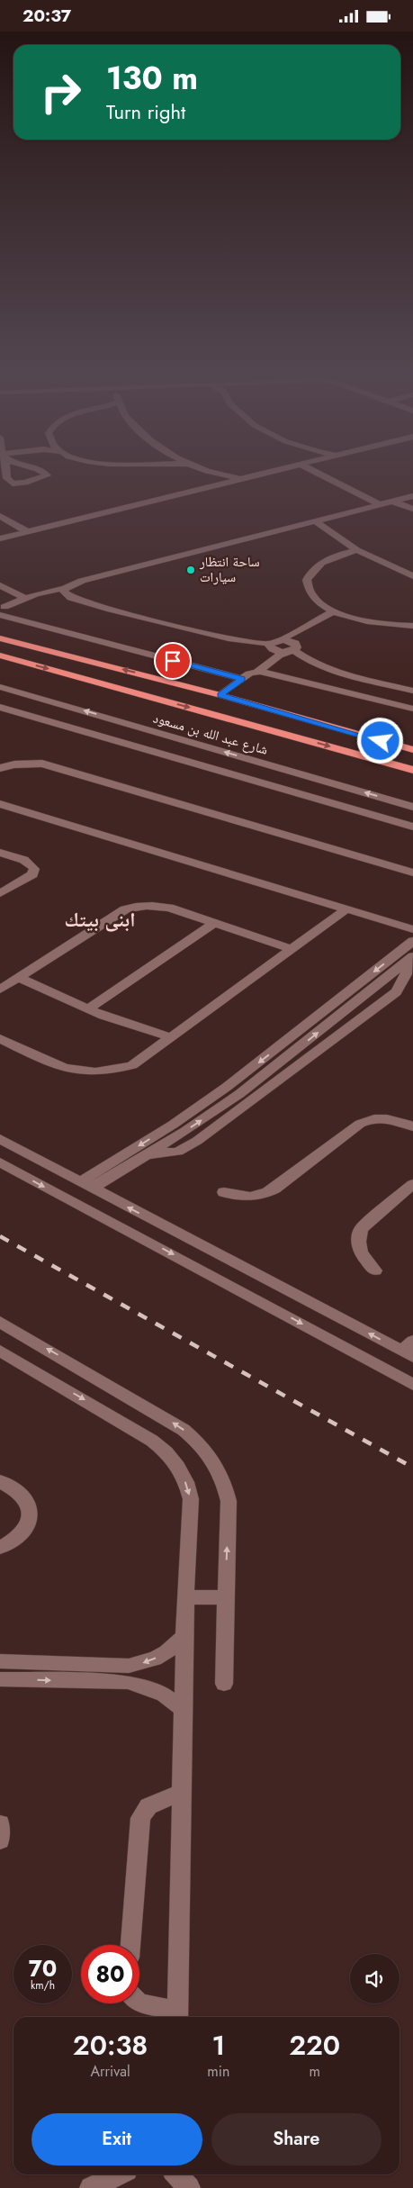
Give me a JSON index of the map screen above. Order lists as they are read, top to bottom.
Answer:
{
  "streets": {
    "street": ["شارع عبد الله بن مسعود"]
  },
  "districts": ["ابنى بيتك"],
  "places": ["ساحة انتظار سيارات"],
  "page": {
    "status": "20:37",
    "turn": ["130 m", "Turn right"],
    "speed": "70 km/h",
    "limit": "80",
    "eta": [
      "20:38",
      "Arrival",
      "1",
      "min",
      "220",
      "m"
    ],
    "buttons": ["Exit", "Share"]
  }
}
